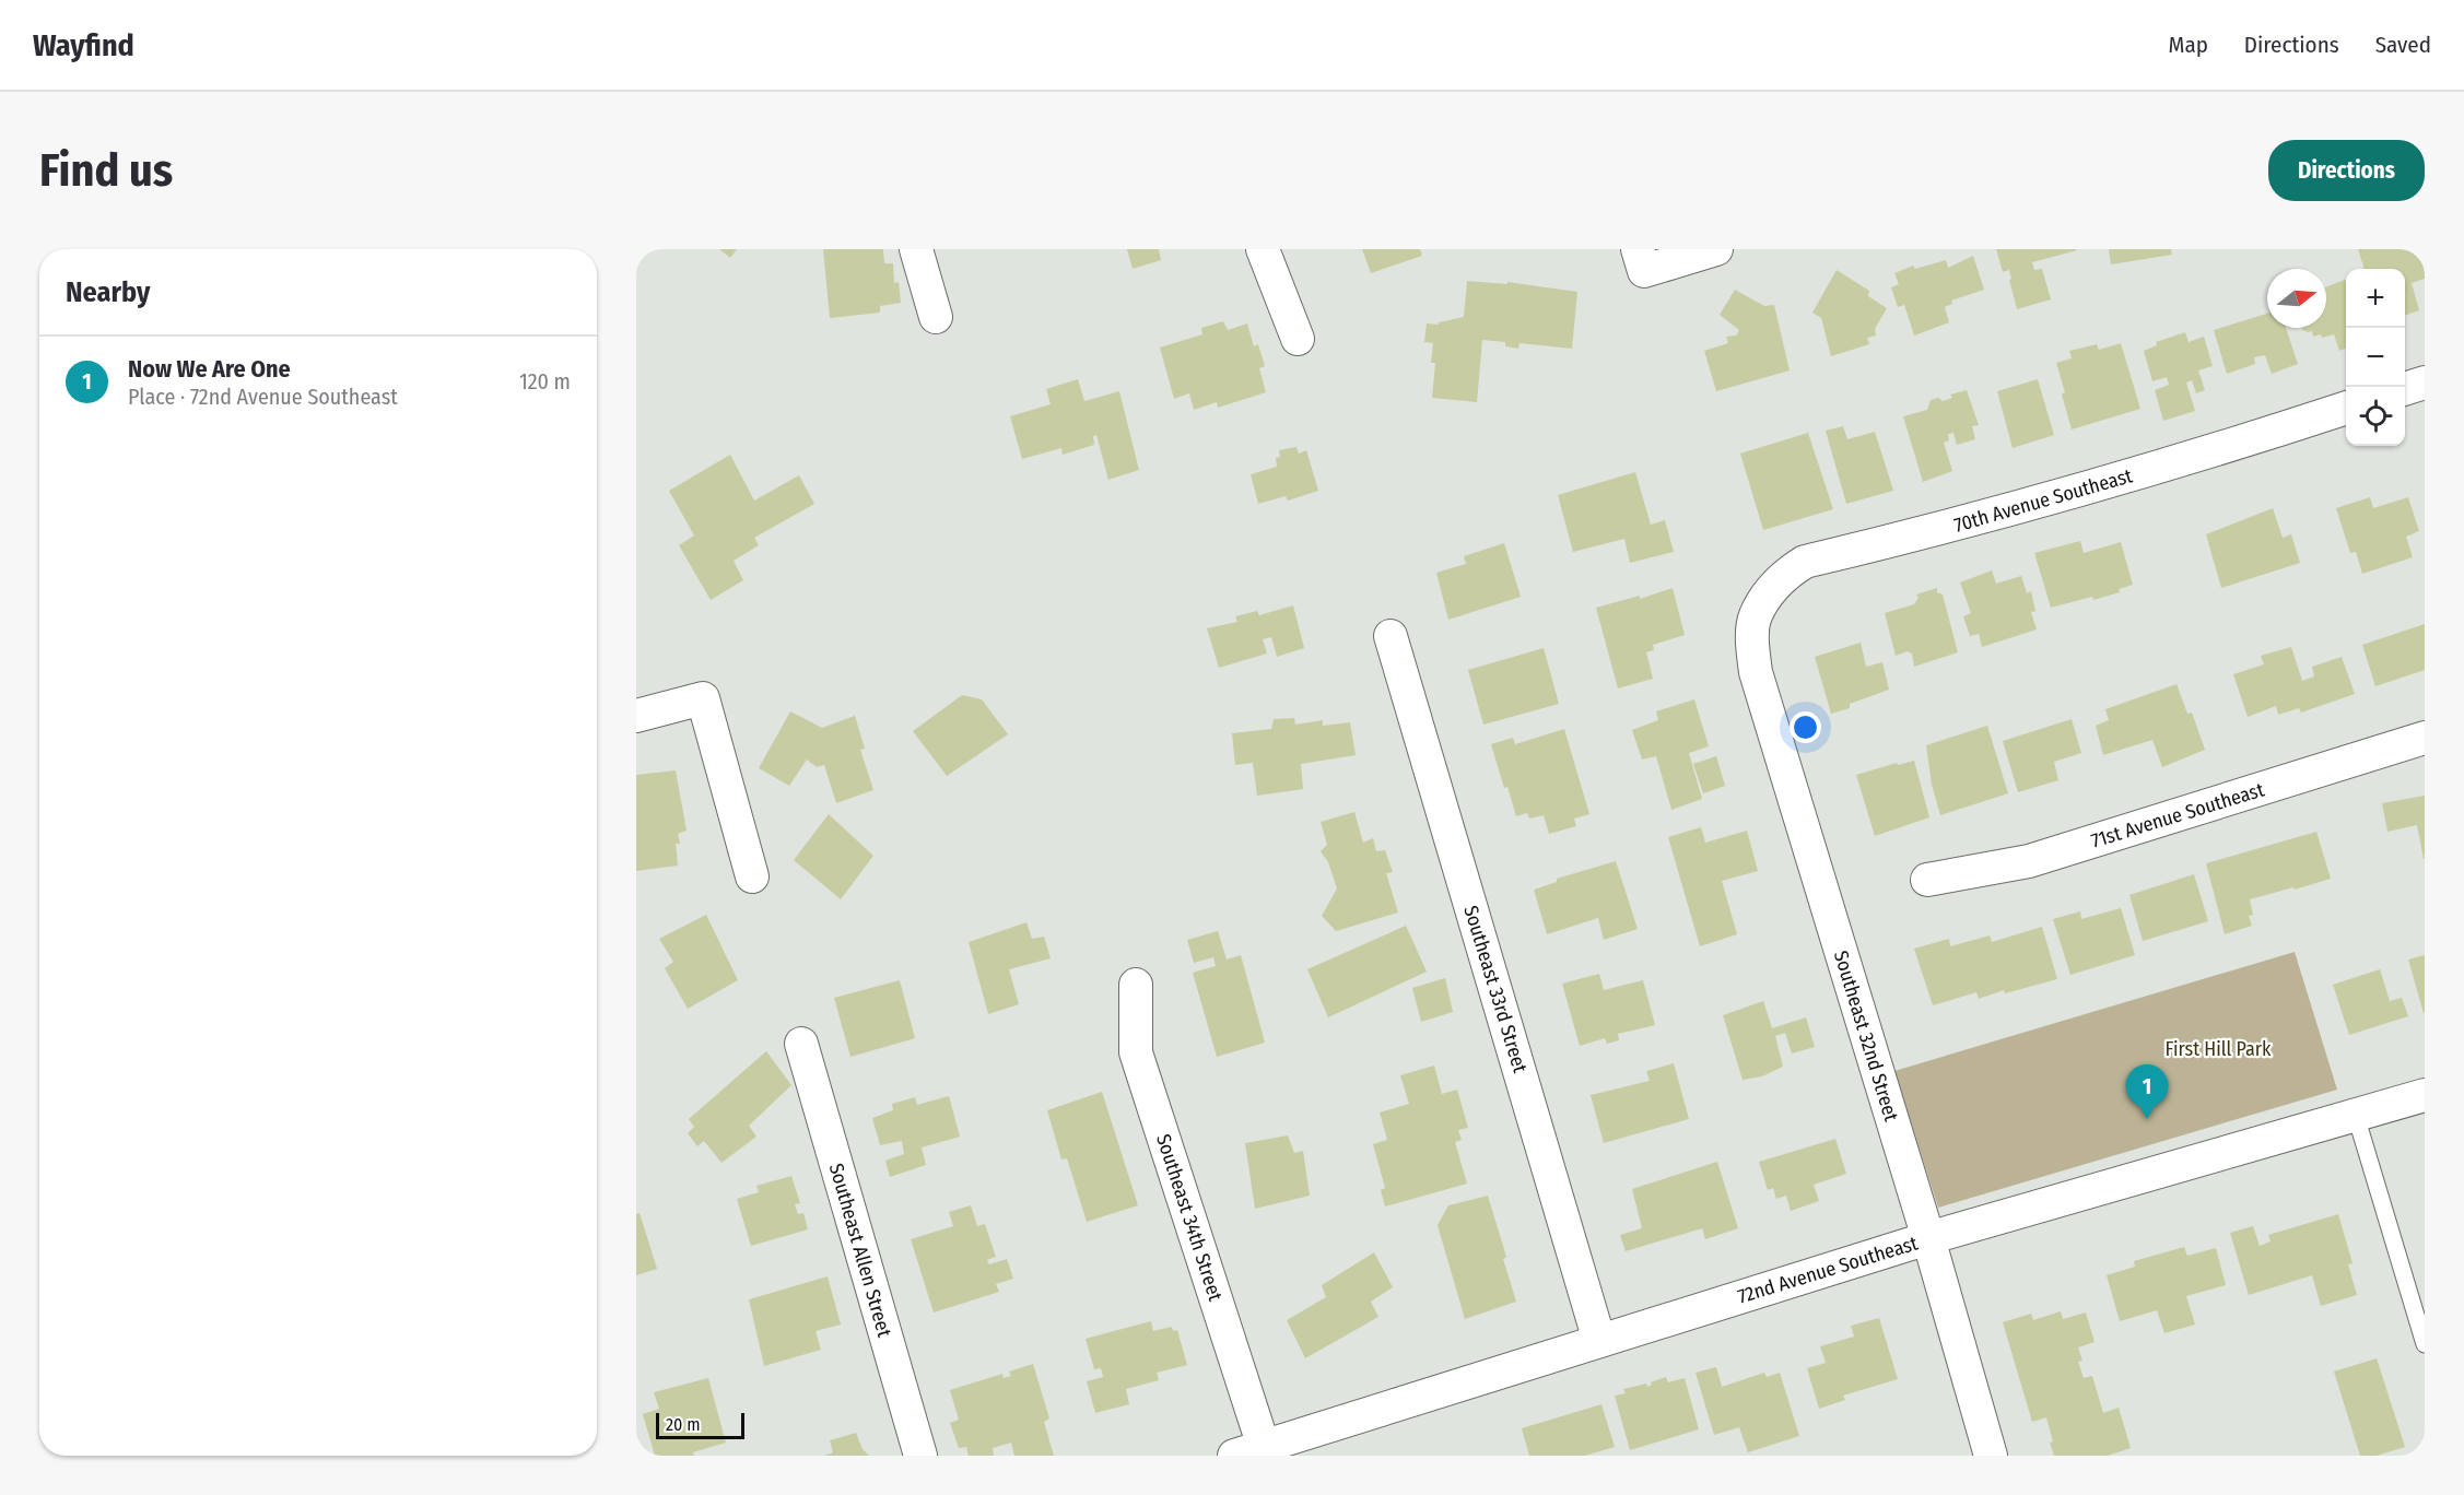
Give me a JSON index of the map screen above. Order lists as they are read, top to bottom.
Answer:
{
  "streets": {
    "street": [
      "70th Avenue Southeast",
      "71st Avenue Southeast",
      "Southeast 33rd Street",
      "Southeast 32nd Street",
      "Southeast 34th Street",
      "Southeast Allen Street",
      "72nd Avenue Southeast"
    ]
  },
  "crossings": [
    ["70th Avenue Southeast", "Southeast 32nd Street"],
    ["Southeast 33rd Street", "72nd Avenue Southeast"],
    ["Southeast 32nd Street", "72nd Avenue Southeast"],
    ["Southeast 34th Street", "72nd Avenue Southeast"]
  ],
  "parks": ["First Hill Park"],
  "scale_bar": "20 m",
  "north": "right",
  "page": {
    "header": "Wayfind",
    "nav": ["Map", "Directions", "Saved"],
    "buttons": "Directions",
    "title": "Find us",
    "heading": "Nearby",
    "map_buttons": ["+", "−"],
    "list": [
      {
        "mark": "1",
        "name": "Now We Are One",
        "note": "Place · 72nd Avenue Southeast",
        "value": "120 m"
      }
    ],
    "pins": "1",
    "scale": "20 m"
  }
}
